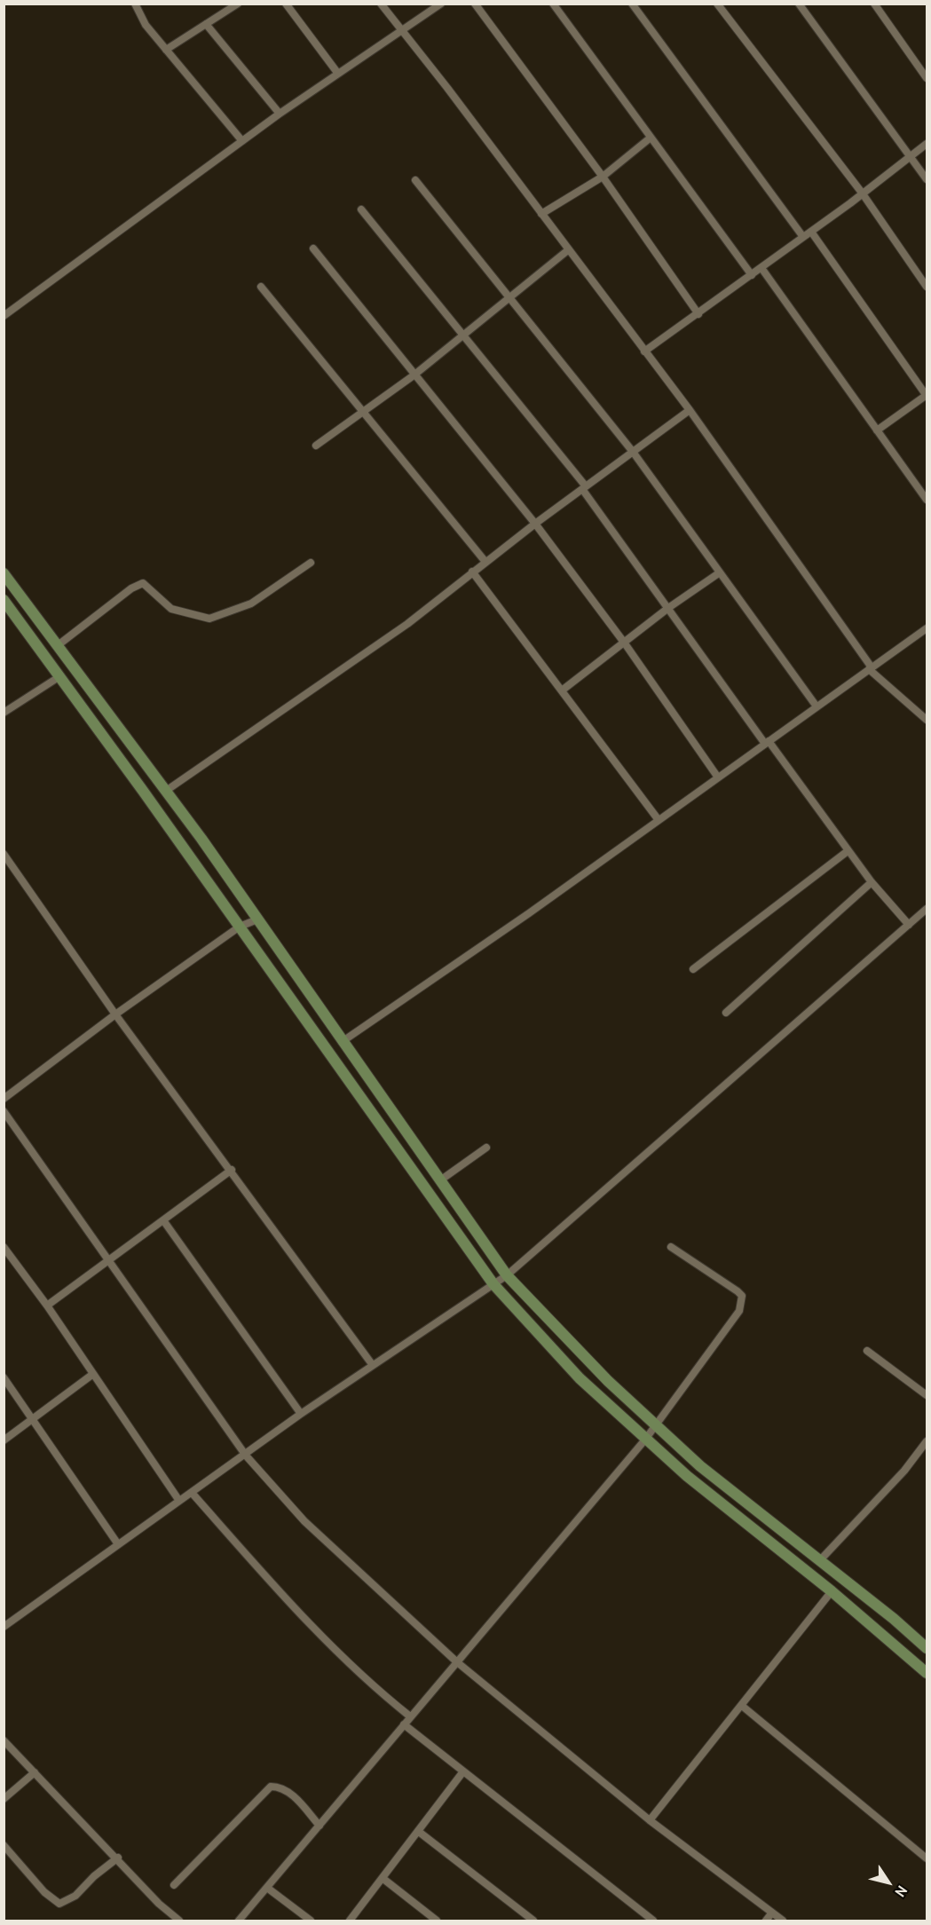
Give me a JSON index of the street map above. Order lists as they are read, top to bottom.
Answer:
{
  "north": "bottom right"
}
